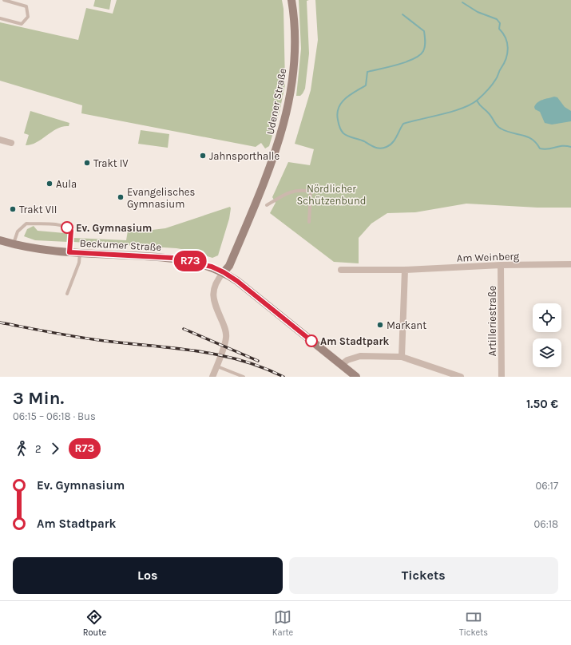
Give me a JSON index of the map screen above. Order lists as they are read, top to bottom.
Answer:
{
  "streets": {
    "main road": ["Udener Straße", "Beckumer Straße"],
    "street": ["Am Weinberg", "Artilleriestraße"]
  },
  "crossings": [
    ["Udener Straße", "Beckumer Straße"],
    ["Am Weinberg", "Artilleriestraße"]
  ],
  "parks": ["Nördlicher Schützenbund"],
  "places": [
    "Jahnsporthalle",
    "Trakt IV",
    "Aula",
    "Evangelisches Gymnasium",
    "Trakt VII",
    "Ev. Gymnasium",
    "Markant",
    "Am Stadtpark"
  ],
  "lines": ["bus line R73"],
  "page": {
    "on_map": "R73",
    "heading": ["3 Min.", "06:15 – 06:18 · Bus", "1.50 €"],
    "legs": ["2", "R73"],
    "list": [
      {
        "name": "Ev. Gymnasium",
        "value": "06:17"
      },
      {
        "name": "Am Stadtpark",
        "value": "06:18"
      }
    ],
    "buttons": ["Los", "Tickets"],
    "tabs": ["Route", "Karte", "Tickets"]
  }
}
